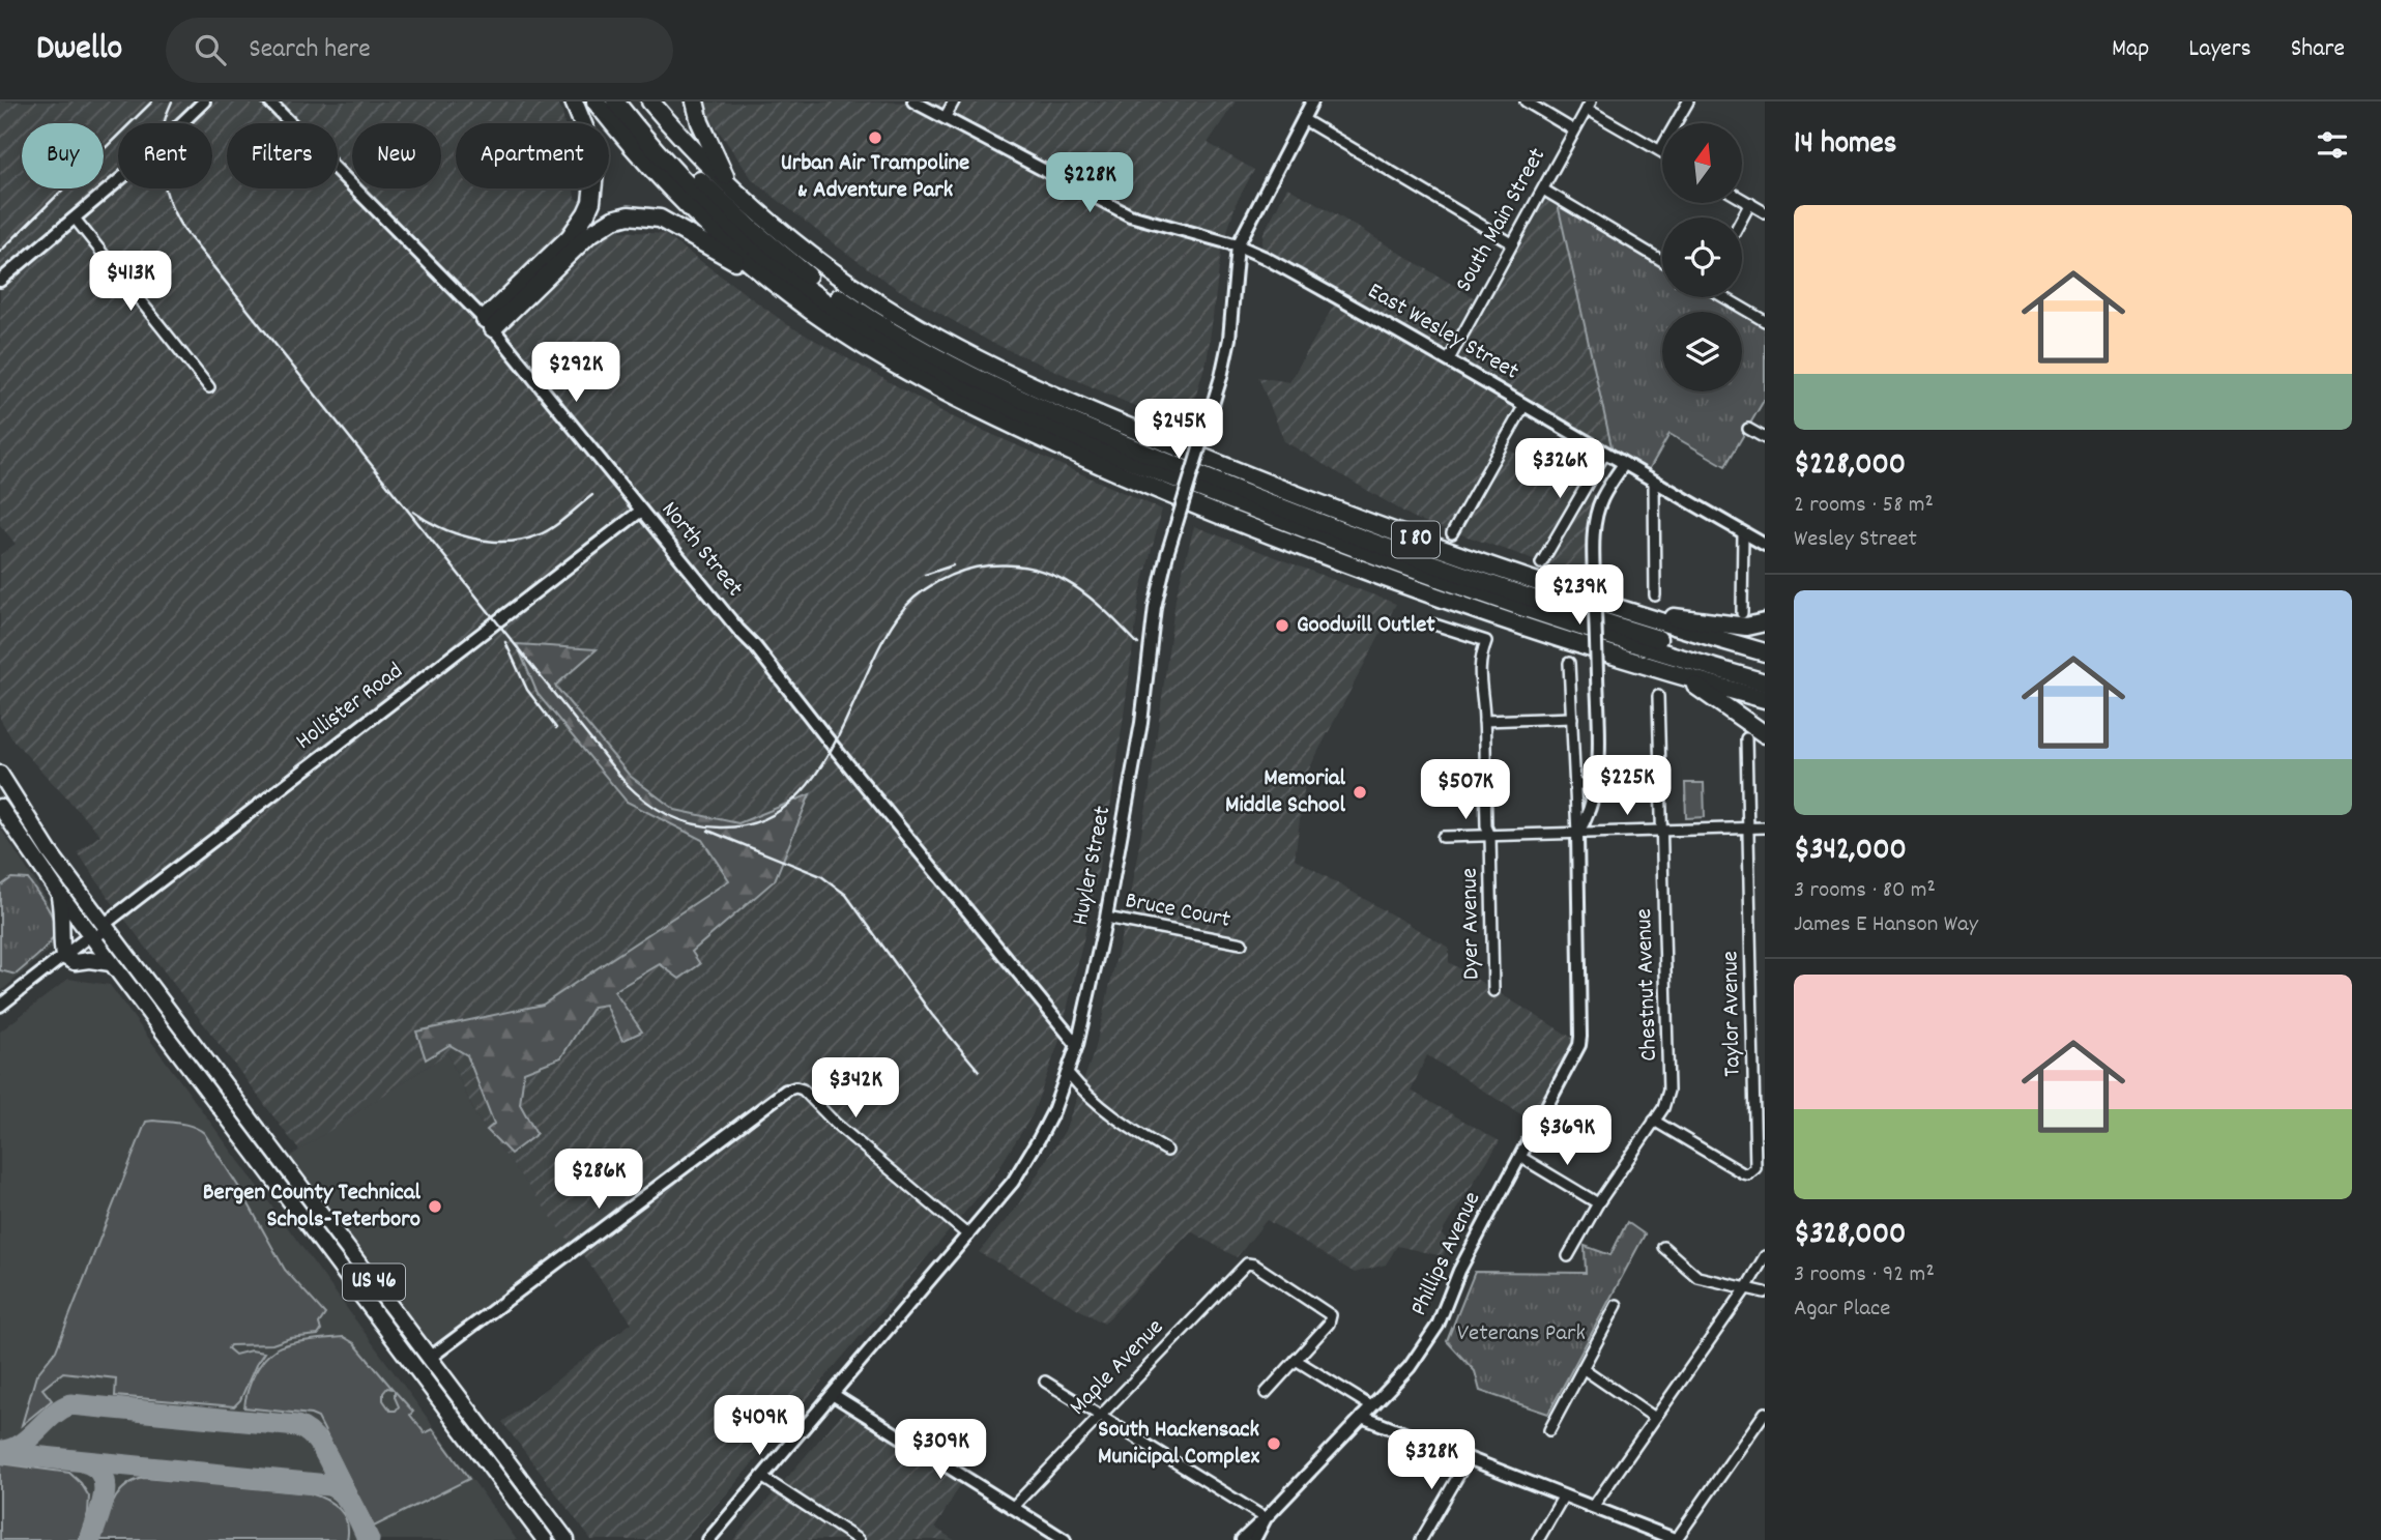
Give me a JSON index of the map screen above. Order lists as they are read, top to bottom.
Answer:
{
  "streets": {
    "highway": ["I 80", "US 46"],
    "street": [
      "South Main Street",
      "East Wesley Street",
      "North Street",
      "Hollister Road",
      "Huyler Street",
      "Bruce Court",
      "Dyer Avenue",
      "Chestnut Avenue",
      "Taylor Avenue",
      "Phillips Avenue",
      "Maple Avenue"
    ]
  },
  "crossings": [
    ["South Main Street", "East Wesley Street"],
    ["East Wesley Street", "Huyler Street"],
    ["East Wesley Street", "Phillips Avenue"],
    ["North Street", "Hollister Road"],
    ["North Street", "Huyler Street"],
    ["Hollister Road", "US 46"],
    ["Huyler Street", "Bruce Court"],
    ["Chestnut Avenue", "Taylor Avenue"]
  ],
  "parks": ["Veterans Park"],
  "places": [
    "Urban Air Trampoline & Adventure Park",
    "Goodwill Outlet",
    "Memorial Middle School",
    "Bergen County Technical Schols-Teterboro",
    "South Hackensack Municipal Complex"
  ],
  "north": "top",
  "page": {
    "header": "Dwello",
    "search": "Search here",
    "nav": ["Map", "Layers", "Share"],
    "heading": "14 homes",
    "chip": [
      "Buy",
      "Rent",
      "Filters",
      "New",
      "Apartment"
    ],
    "price": [
      "$228K",
      "$413K",
      "$292K",
      "$245K",
      "$326K",
      "$239K",
      "$225K",
      "$507K",
      "$342K",
      "$369K",
      "$286K",
      "$409K",
      "$309K",
      "$328K"
    ],
    "list": [
      {
        "name": "$228,000",
        "note": "2 rooms · 58 m² · Wesley Street"
      },
      {
        "name": "$342,000",
        "note": "3 rooms · 80 m² · James E Hanson Way"
      },
      {
        "name": "$328,000",
        "note": "3 rooms · 92 m² · Agar Place"
      }
    ]
  }
}
